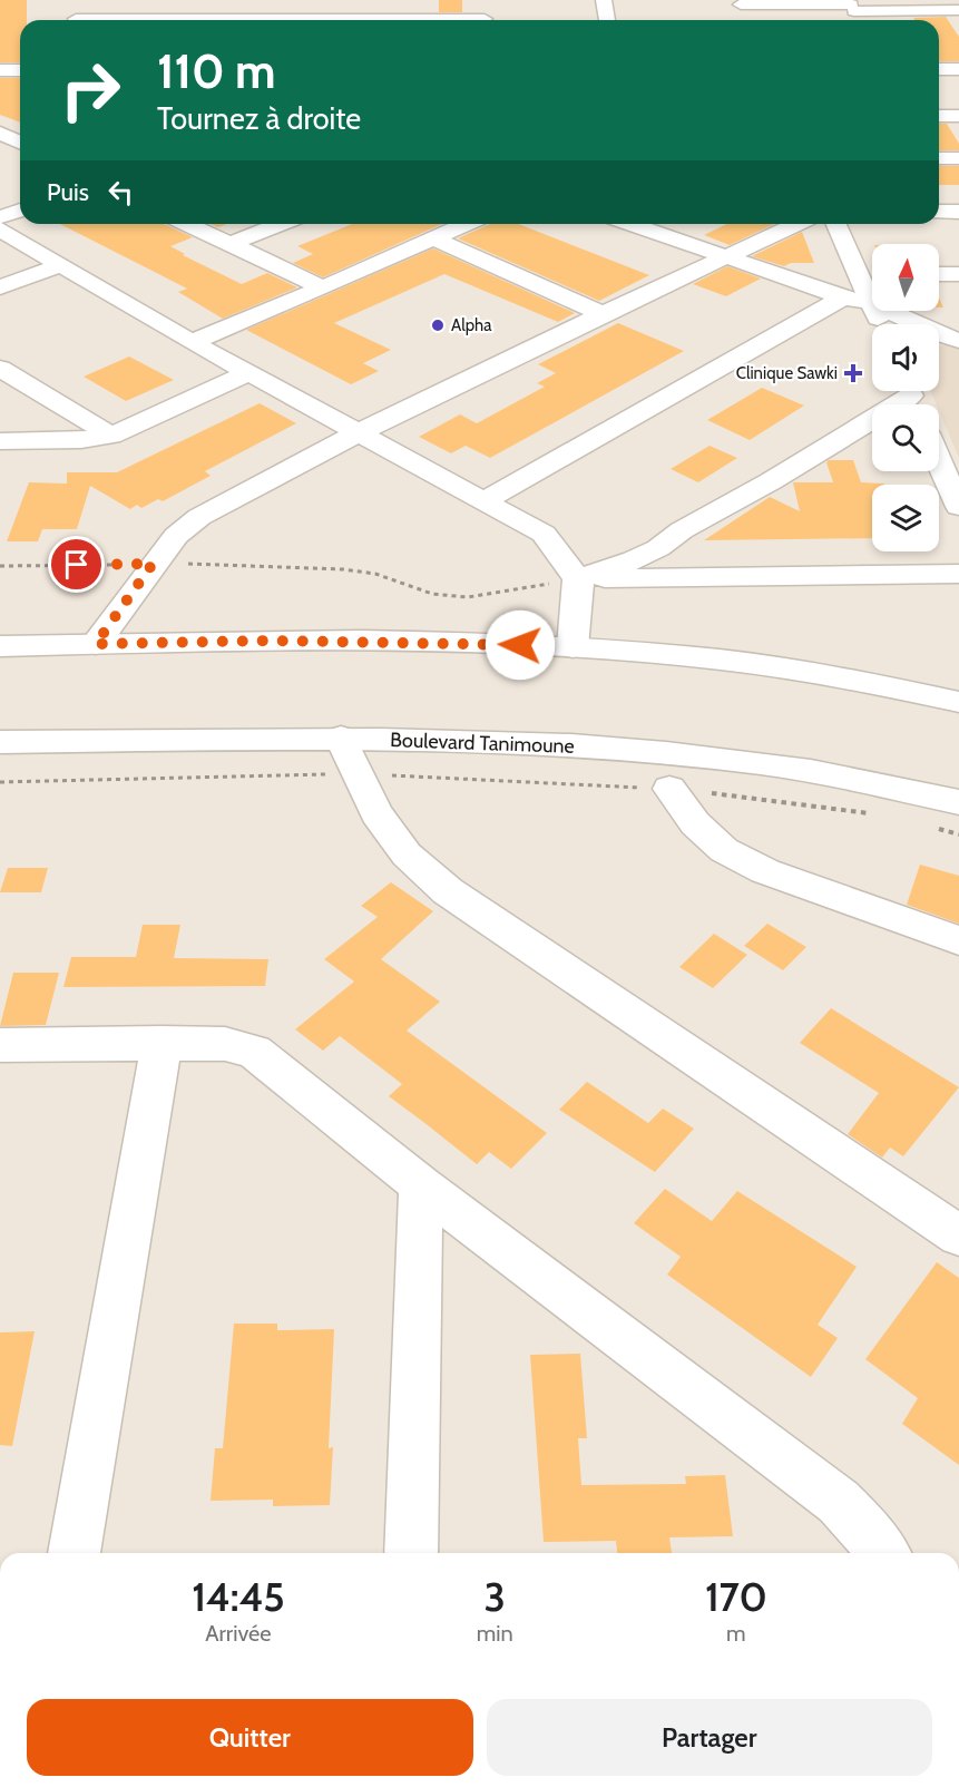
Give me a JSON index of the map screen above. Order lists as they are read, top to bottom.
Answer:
{
  "streets": {
    "street": ["Boulevard Tanimoune"]
  },
  "places": {
    "other": ["Alpha"],
    "health": ["Clinique Sawki"]
  },
  "north": "top",
  "page": {
    "turn": ["110 m", "Tournez à droite"],
    "then": "Puis",
    "eta": [
      "14:45",
      "Arrivée",
      "3",
      "min",
      "170",
      "m"
    ],
    "buttons": ["Quitter", "Partager"]
  }
}
